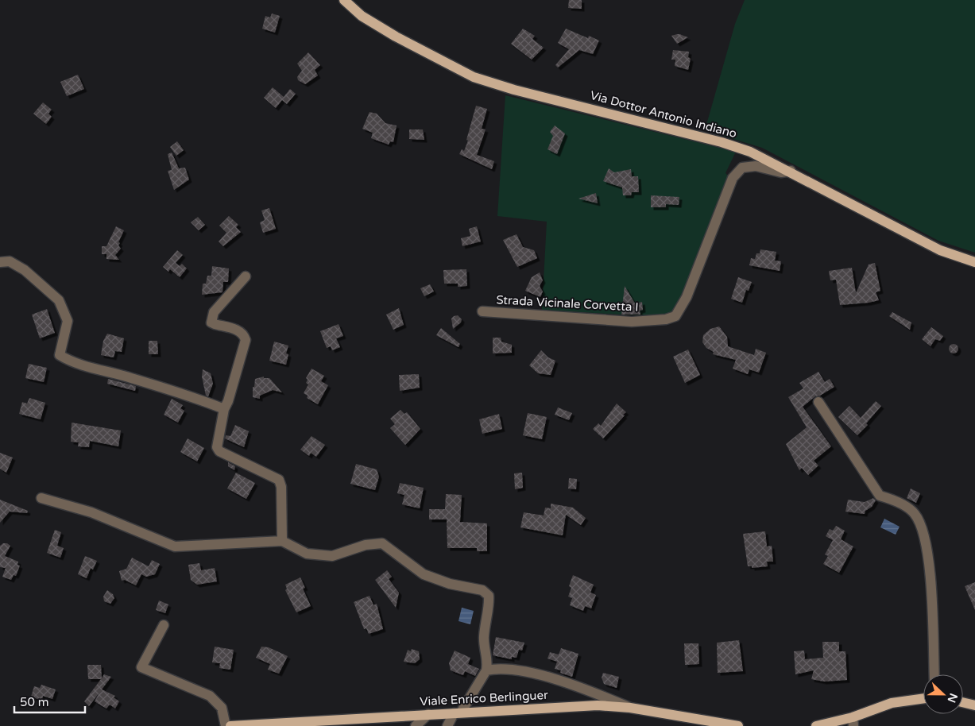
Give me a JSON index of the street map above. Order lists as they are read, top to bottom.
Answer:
{
  "streets": {
    "main road": ["Via Dottor Antonio Indiano", "Viale Enrico Berlinguer"],
    "street": ["Strada Vicinale Corvetta I"]
  },
  "crossings": [
    ["Via Dottor Antonio Indiano", "Strada Vicinale Corvetta I"]
  ],
  "scale_bar": "50 m",
  "north": "right"
}
